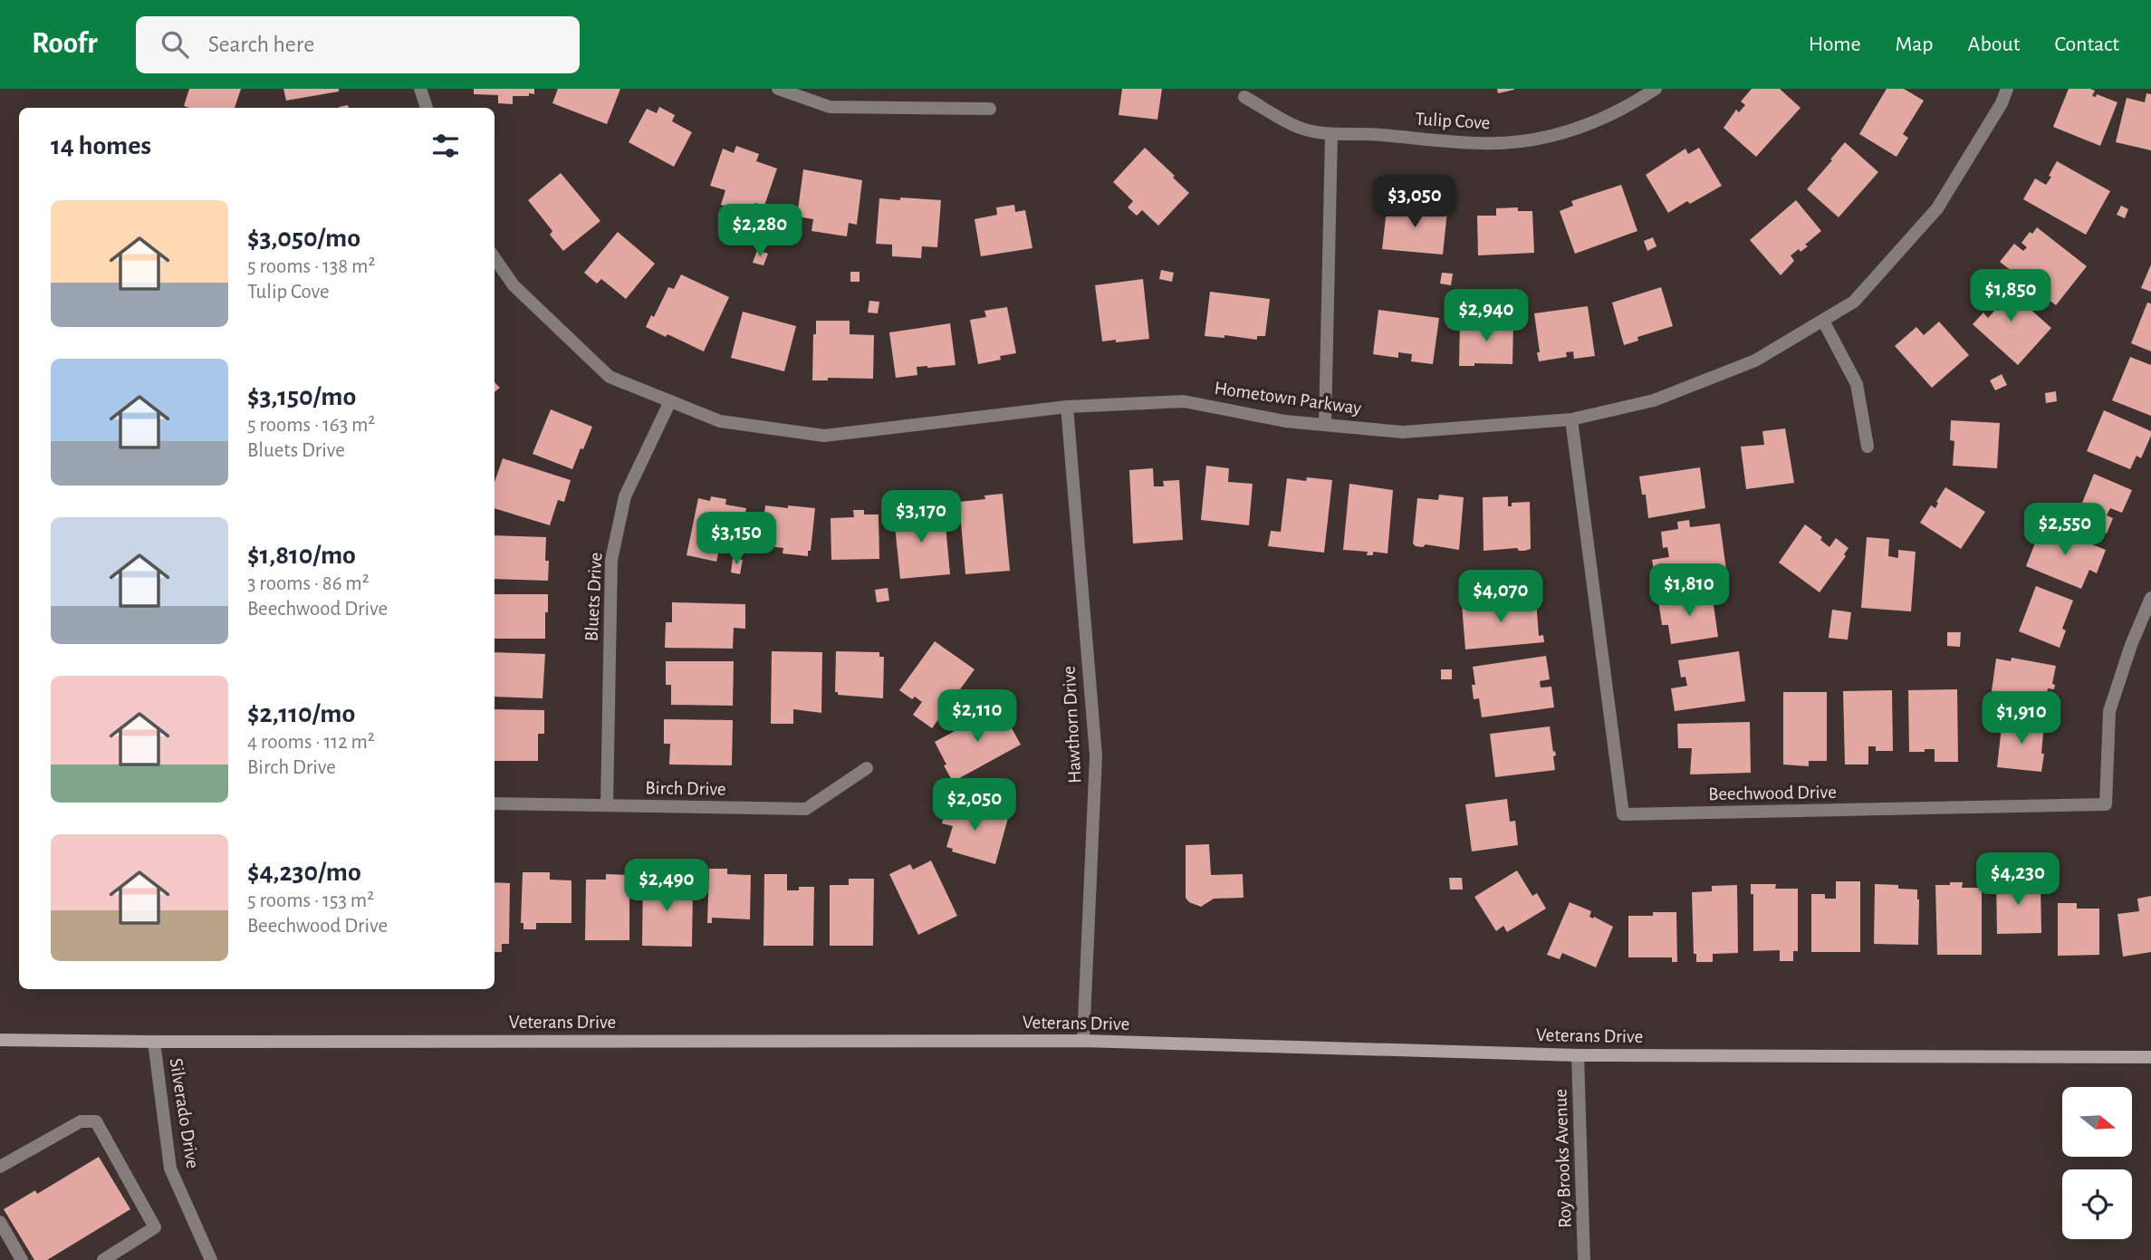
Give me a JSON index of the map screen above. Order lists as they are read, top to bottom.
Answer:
{
  "streets": {
    "main road": ["Veterans Drive"],
    "street": [
      "Tulip Cove",
      "Hometown Parkway",
      "Bluets Drive",
      "Hawthorn Drive",
      "Birch Drive",
      "Beechwood Drive",
      "Silverado Drive",
      "Roy Brooks Avenue"
    ]
  },
  "crossings": [
    ["Hometown Parkway", "Bluets Drive"],
    ["Hometown Parkway", "Hawthorn Drive"],
    ["Hometown Parkway", "Beechwood Drive"],
    ["Bluets Drive", "Birch Drive"],
    ["Hawthorn Drive", "Veterans Drive"],
    ["Veterans Drive", "Silverado Drive"],
    ["Veterans Drive", "Roy Brooks Avenue"]
  ],
  "north": "right",
  "page": {
    "header": "Roofr",
    "search": "Search here",
    "nav": [
      "Home",
      "Map",
      "About",
      "Contact"
    ],
    "heading": "14 homes",
    "price": [
      "$3,050",
      "$2,280",
      "$1,850",
      "$2,940",
      "$3,170",
      "$2,550",
      "$3,150",
      "$1,810",
      "$4,070",
      "$2,110",
      "$1,910",
      "$2,050",
      "$4,230",
      "$2,490"
    ],
    "list": [
      {
        "name": "$3,050/mo",
        "note": "5 rooms · 138 m² · Tulip Cove"
      },
      {
        "name": "$3,150/mo",
        "note": "5 rooms · 163 m² · Bluets Drive"
      },
      {
        "name": "$1,810/mo",
        "note": "3 rooms · 86 m² · Beechwood Drive"
      },
      {
        "name": "$2,110/mo",
        "note": "4 rooms · 112 m² · Birch Drive"
      },
      {
        "name": "$4,230/mo",
        "note": "5 rooms · 153 m² · Beechwood Drive"
      }
    ]
  }
}
